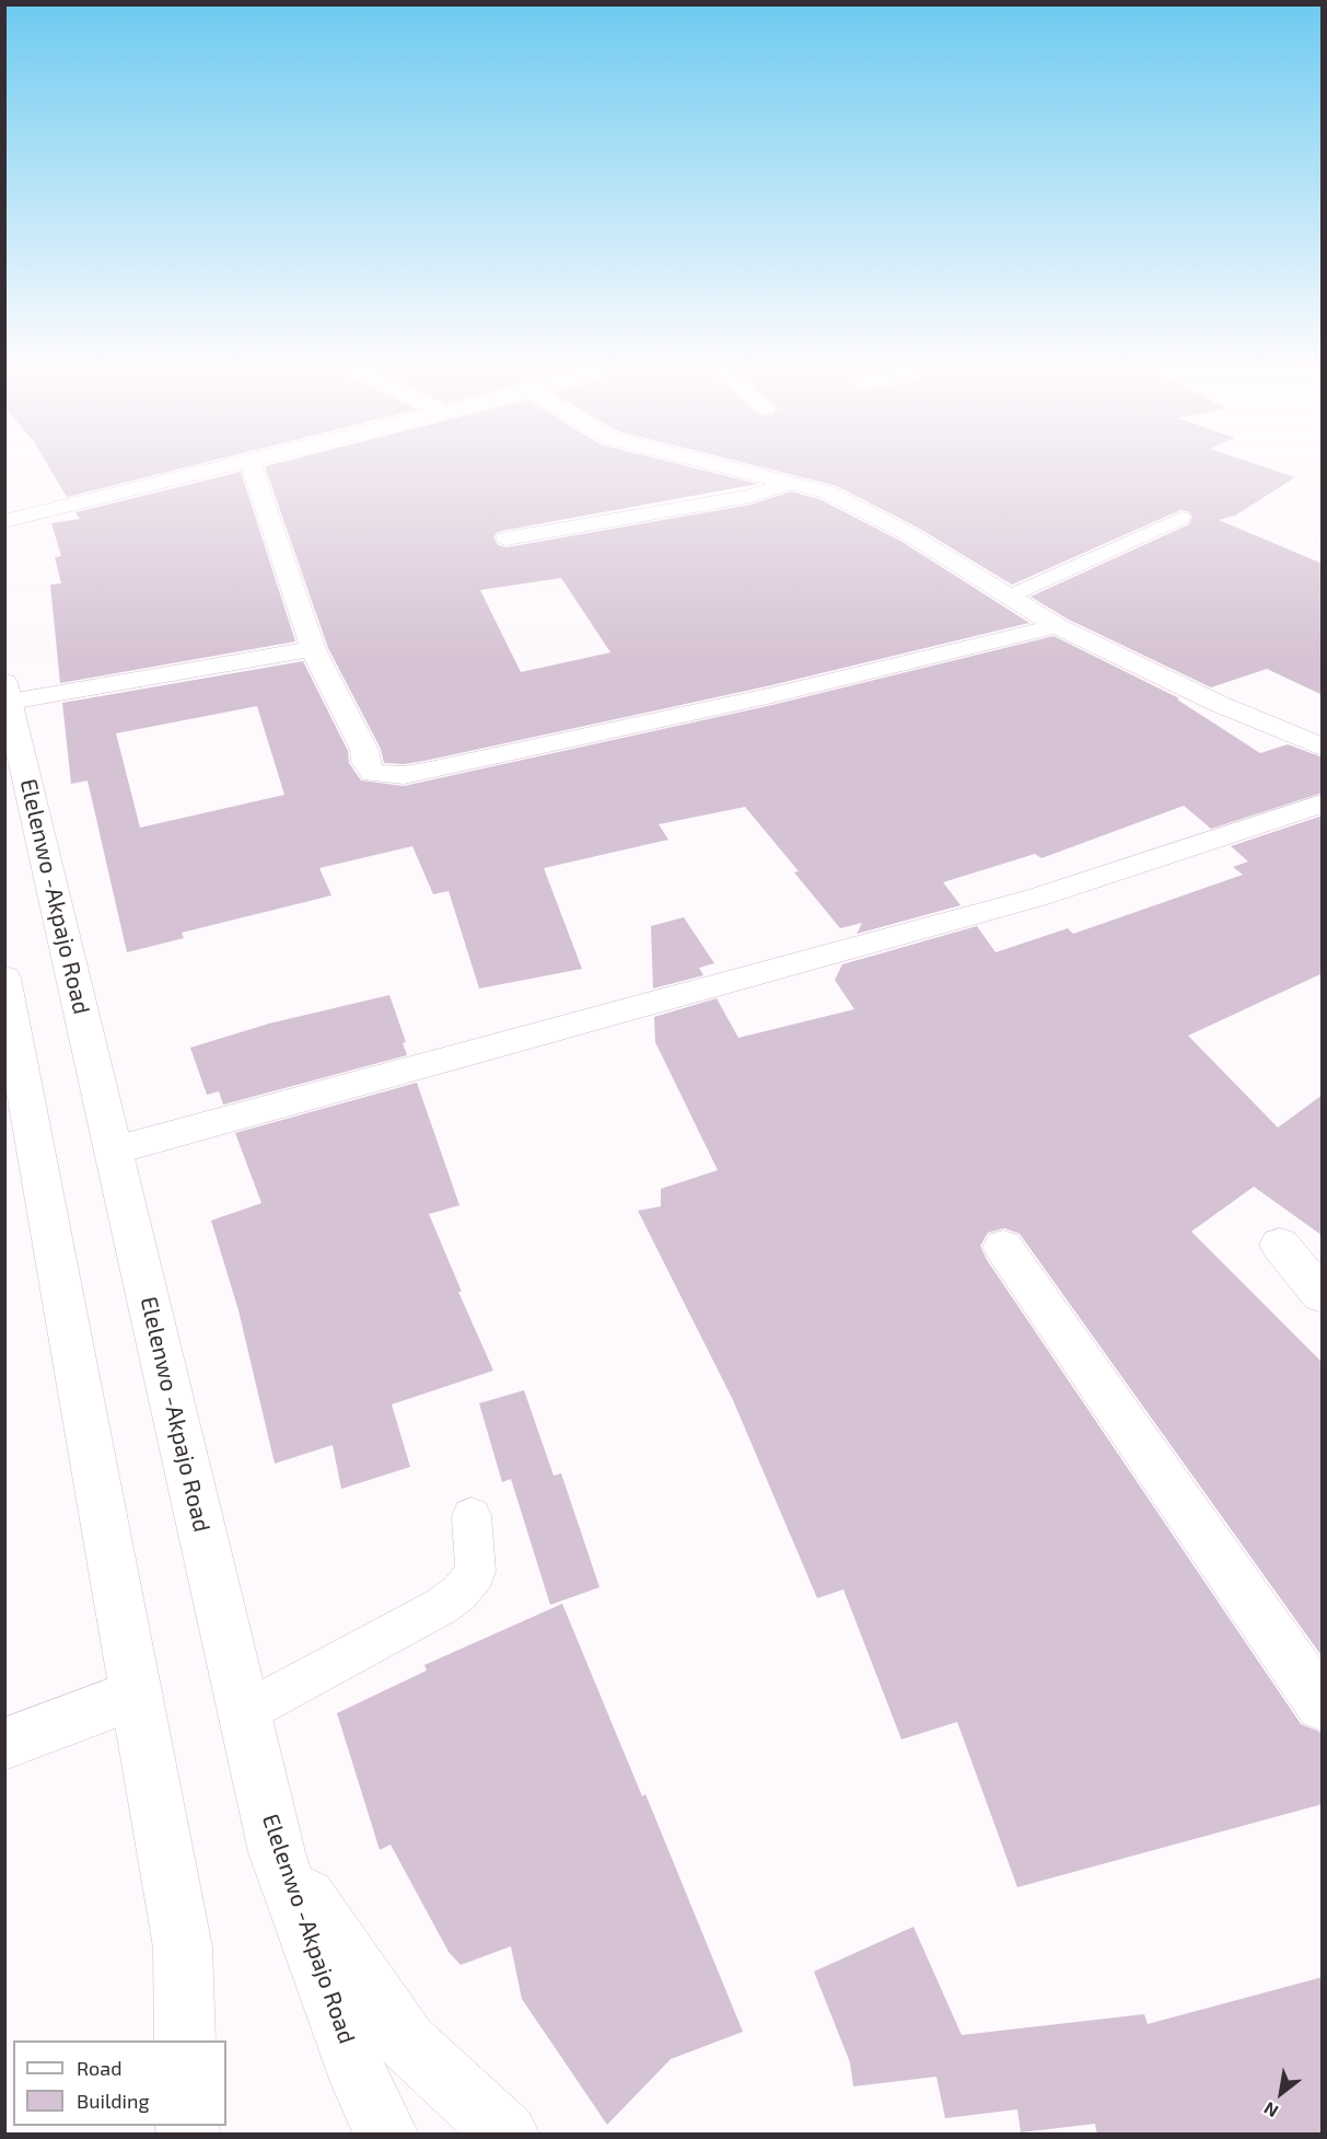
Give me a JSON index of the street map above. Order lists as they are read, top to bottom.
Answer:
{
  "streets": {
    "street": ["Elelenwo -Akpajo Road"]
  },
  "legend": ["Road", "Building"],
  "north": "bottom left"
}
